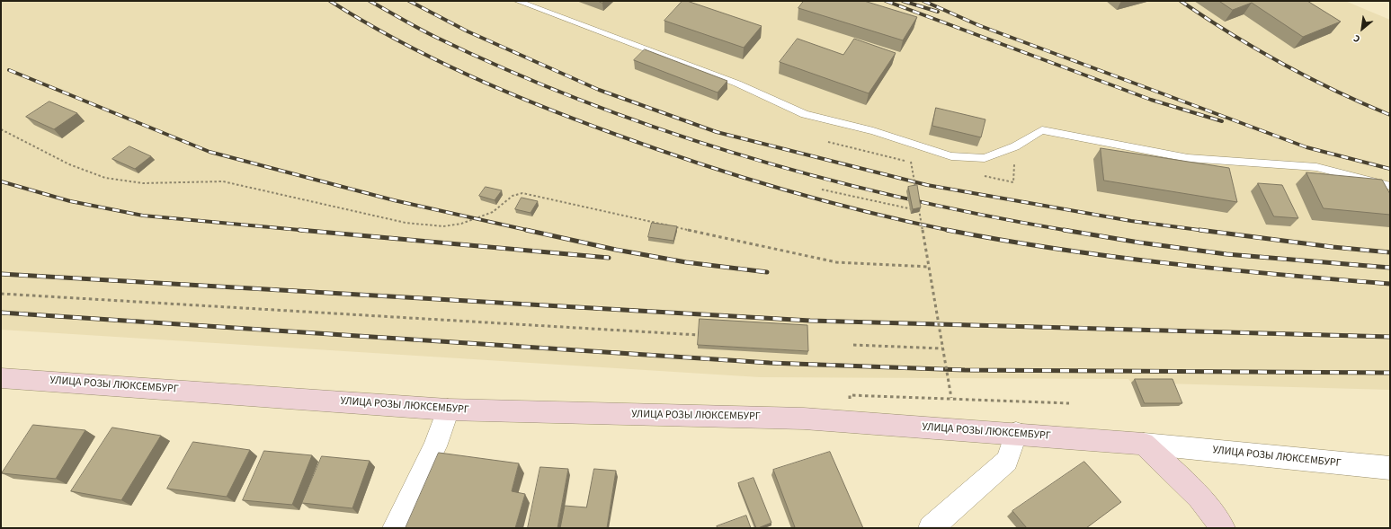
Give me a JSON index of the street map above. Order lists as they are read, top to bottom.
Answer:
{
  "streets": {
    "street": ["УЛИЦА РОЗЫ ЛЮКСЕМБУРГ"]
  },
  "north": "bottom left"
}
